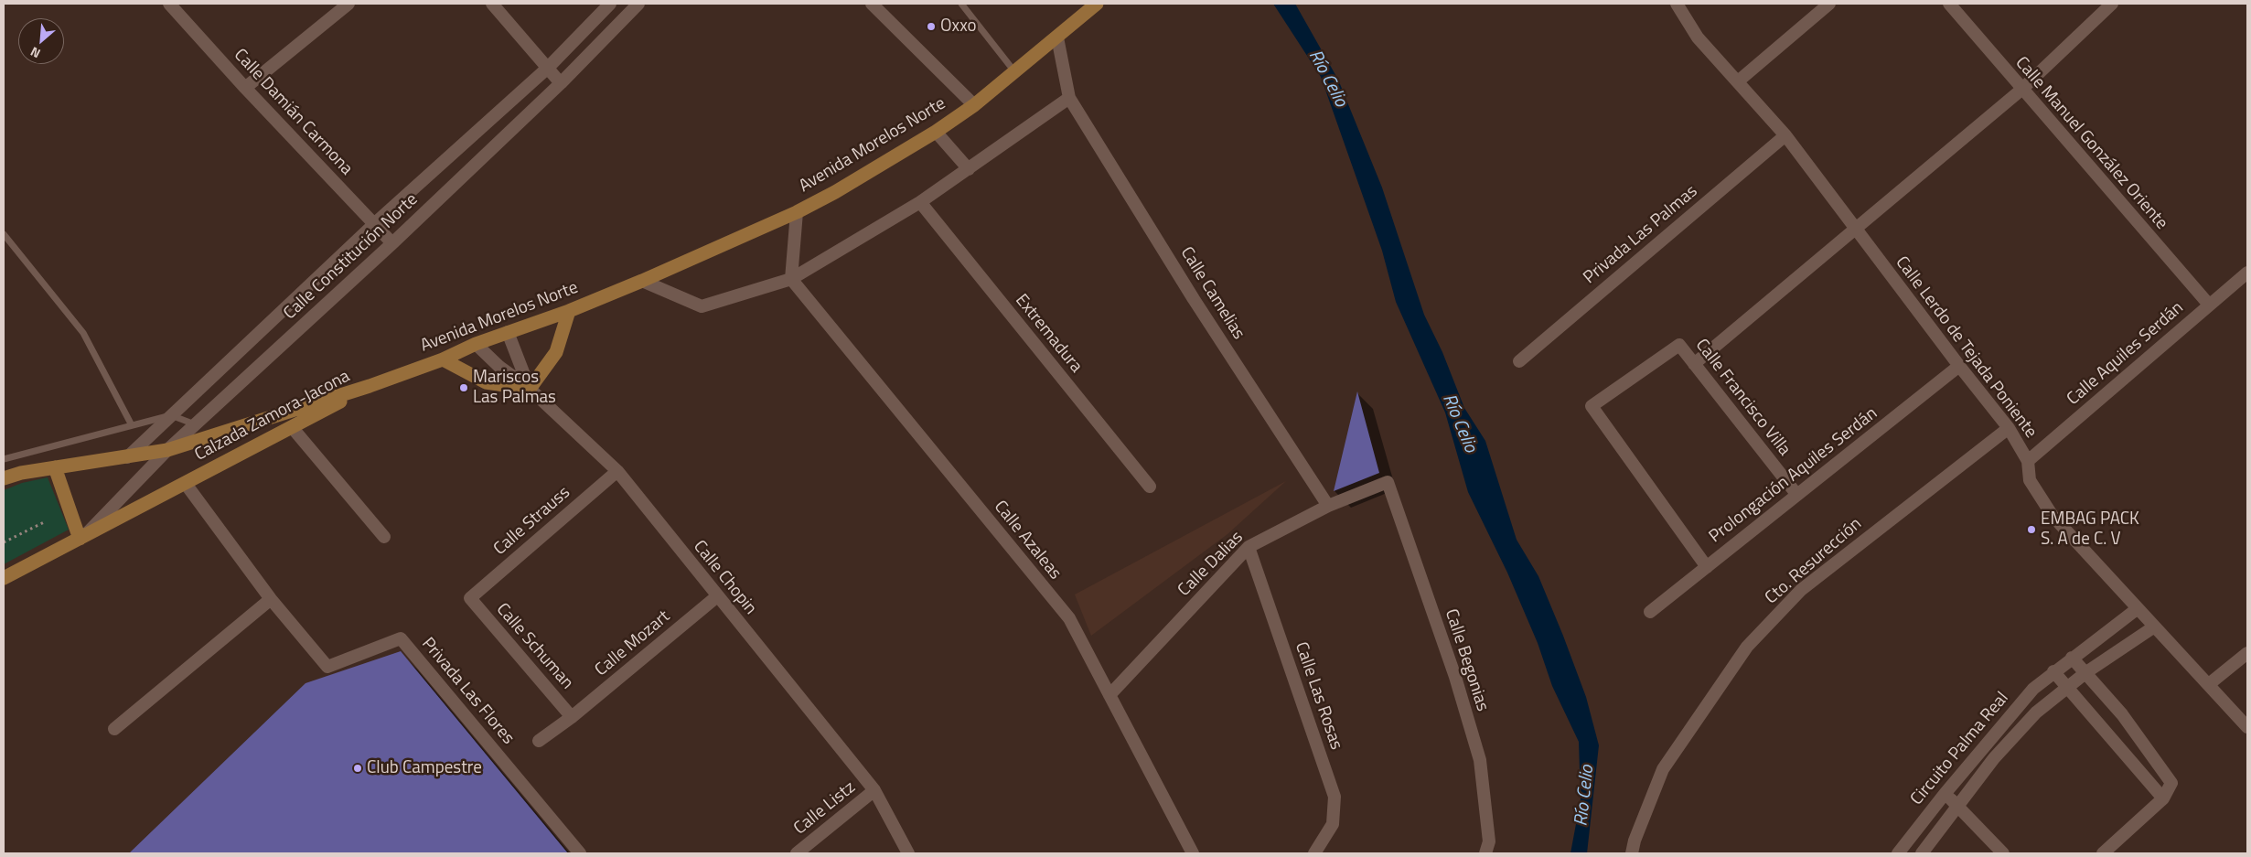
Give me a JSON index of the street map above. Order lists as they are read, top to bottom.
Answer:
{
  "streets": {
    "main road": ["Avenida Morelos Norte", "Calzada Zamora-Jacona"],
    "street": [
      "Calle Damián Carmona",
      "Calle Manuel González Oriente",
      "Privada Las Palmas",
      "Calle Constitución Norte",
      "Calle Camelias",
      "Extremadura",
      "Calle Lerdo de Tejada Poniente",
      "Calle Aquiles Serdán",
      "Calle Francisco Villa",
      "Prolongación Aquiles Serdán",
      "Calle Strauss",
      "Calle Azaleas",
      "Cto. Resurección",
      "Calle Dalias",
      "Calle Chopin",
      "Calle Mozart",
      "Calle Schuman",
      "Calle Begonias",
      "Privada Las Flores",
      "Calle Las Rosas",
      "Circuito Palma Real",
      "Calle Listz"
    ]
  },
  "crossings": [
    ["Calle Damián Carmona", "Calle Constitución Norte"],
    ["Calle Manuel González Oriente", "Calle Aquiles Serdán"],
    ["Avenida Morelos Norte", "Calzada Zamora-Jacona"],
    ["Avenida Morelos Norte", "Calle Chopin"],
    ["Privada Las Palmas", "Calle Lerdo de Tejada Poniente"],
    ["Calle Constitución Norte", "Calzada Zamora-Jacona"],
    ["Calle Camelias", "Calle Dalias"],
    ["Calle Lerdo de Tejada Poniente", "Calle Aquiles Serdán"],
    ["Calle Lerdo de Tejada Poniente", "Prolongación Aquiles Serdán"],
    ["Calle Lerdo de Tejada Poniente", "Cto. Resurección"],
    ["Calle Lerdo de Tejada Poniente", "Circuito Palma Real"],
    ["Calle Francisco Villa", "Prolongación Aquiles Serdán"],
    ["Calzada Zamora-Jacona", "Privada Las Flores"],
    ["Calle Strauss", "Calle Chopin"],
    ["Calle Strauss", "Calle Schuman"],
    ["Calle Azaleas", "Calle Dalias"],
    ["Calle Dalias", "Calle Begonias"],
    ["Calle Dalias", "Calle Las Rosas"],
    ["Calle Chopin", "Calle Mozart"],
    ["Calle Chopin", "Calle Listz"],
    ["Calle Mozart", "Calle Schuman"]
  ],
  "water": ["Río Celio"],
  "places": [
    "Oxxo",
    "Mariscos Las Palmas",
    "EMBAG PACK S. A de C. V",
    "Club Campestre"
  ],
  "north": "bottom left"
}
